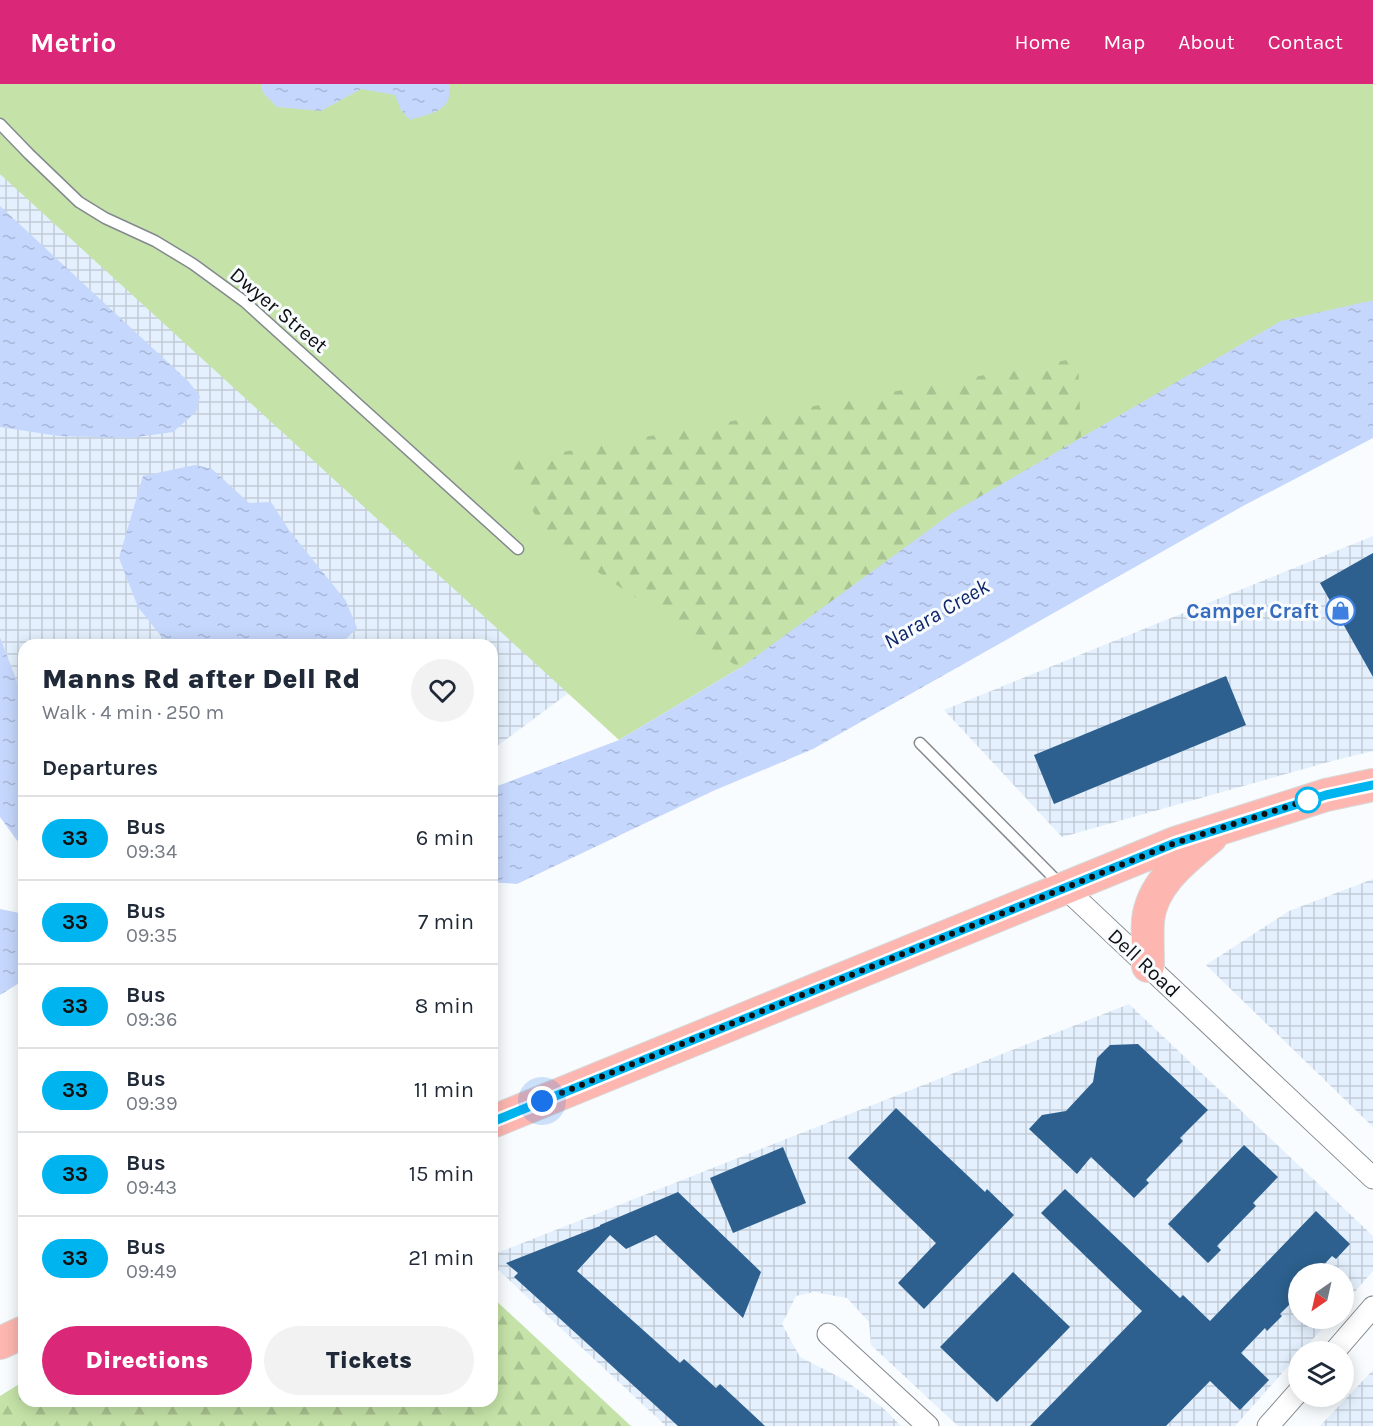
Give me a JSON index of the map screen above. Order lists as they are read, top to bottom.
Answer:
{
  "streets": {
    "street": ["Dell Road"],
    "lane": ["Dwyer Street"]
  },
  "water": ["Narara Creek"],
  "places": {
    "shop": ["Camper Craft"]
  },
  "lines": ["bus line 33"],
  "north": "bottom left",
  "page": {
    "header": "Metrio",
    "nav": [
      "Home",
      "Map",
      "About",
      "Contact"
    ],
    "heading": [
      ["Manns Rd after Dell Rd", "Walk · 4 min · 250 m"],
      "Departures"
    ],
    "list": [
      {
        "mark": "33",
        "name": "Bus",
        "note": "09:34",
        "value": "6 min"
      },
      {
        "mark": "33",
        "name": "Bus",
        "note": "09:35",
        "value": "7 min"
      },
      {
        "mark": "33",
        "name": "Bus",
        "note": "09:36",
        "value": "8 min"
      },
      {
        "mark": "33",
        "name": "Bus",
        "note": "09:39",
        "value": "11 min"
      },
      {
        "mark": "33",
        "name": "Bus",
        "note": "09:43",
        "value": "15 min"
      },
      {
        "mark": "33",
        "name": "Bus",
        "note": "09:49",
        "value": "21 min"
      }
    ],
    "buttons": ["Directions", "Tickets"]
  }
}
